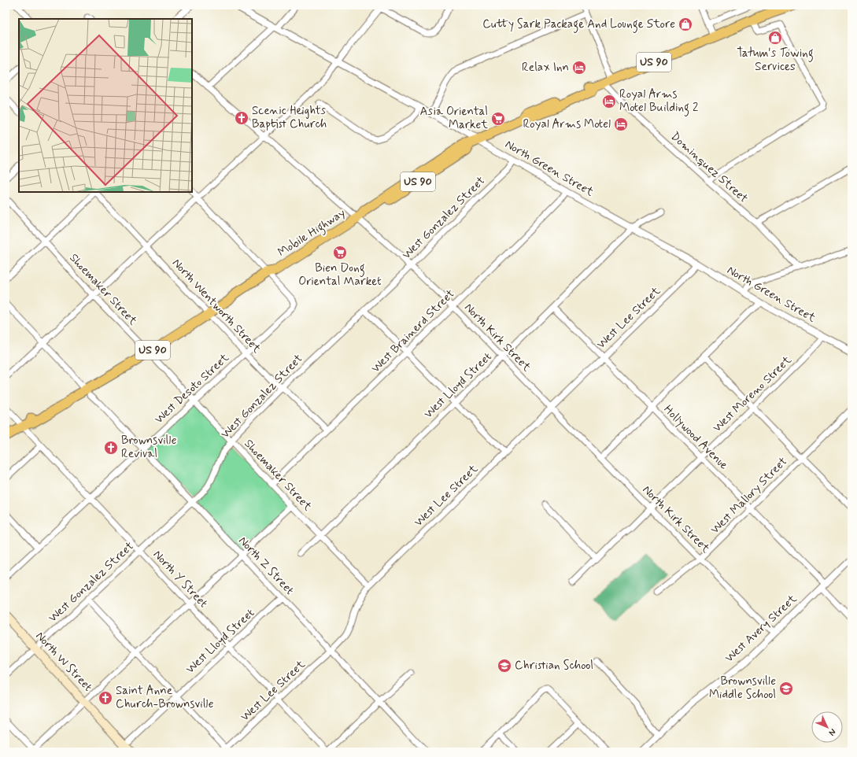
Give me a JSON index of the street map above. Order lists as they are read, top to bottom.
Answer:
{
  "streets": {
    "main road": ["US 90", "Mobile Highway", "North W Street"],
    "street": [
      "Dominquez Street",
      "North Green Street",
      "West Gonzalez Street",
      "Shoemaker Street",
      "North Wentworth Street",
      "West Lee Street",
      "West Brainerd Street",
      "North Kirk Street",
      "West Lloyd Street",
      "West Desoto Street",
      "West Moreno Street",
      "Hollywood Avenue",
      "West Mallory Street",
      "North Z Street",
      "North Y Street",
      "West Avery Street"
    ]
  },
  "crossings": [
    ["Dominquez Street", "Mobile Highway"],
    ["North Green Street", "West Gonzalez Street"],
    ["North Green Street", "Mobile Highway"],
    ["North Green Street", "West Lee Street"],
    ["North Green Street", "West Brainerd Street"],
    ["North Green Street", "West Lloyd Street"],
    ["North Green Street", "West Moreno Street"],
    ["West Gonzalez Street", "Shoemaker Street"],
    ["West Gonzalez Street", "North Wentworth Street"],
    ["West Gonzalez Street", "North Kirk Street"],
    ["West Gonzalez Street", "North Z Street"],
    ["West Gonzalez Street", "North Y Street"],
    ["West Gonzalez Street", "North W Street"],
    ["Mobile Highway", "Shoemaker Street"],
    ["Mobile Highway", "North Wentworth Street"],
    ["Mobile Highway", "North Kirk Street"],
    ["Mobile Highway", "West Desoto Street"],
    ["Mobile Highway", "North Z Street"],
    ["Mobile Highway", "North Y Street"],
    ["Shoemaker Street", "West Lee Street"],
    ["Shoemaker Street", "West Brainerd Street"],
    ["Shoemaker Street", "West Lloyd Street"],
    ["Shoemaker Street", "West Desoto Street"],
    ["North Wentworth Street", "West Brainerd Street"],
    ["North Wentworth Street", "West Desoto Street"],
    ["West Lee Street", "North Kirk Street"],
    ["West Lee Street", "Hollywood Avenue"],
    ["West Lee Street", "North Z Street"],
    ["West Lee Street", "North Y Street"],
    ["West Brainerd Street", "North Kirk Street"],
    ["North Kirk Street", "West Lloyd Street"],
    ["North Kirk Street", "West Moreno Street"],
    ["North Kirk Street", "West Mallory Street"],
    ["North Kirk Street", "West Avery Street"],
    ["West Lloyd Street", "Hollywood Avenue"],
    ["West Lloyd Street", "North Z Street"],
    ["West Lloyd Street", "North Y Street"],
    ["West Lloyd Street", "North W Street"],
    ["West Desoto Street", "North Z Street"],
    ["West Desoto Street", "North Y Street"],
    ["West Moreno Street", "Hollywood Avenue"],
    ["Hollywood Avenue", "West Mallory Street"],
    ["Hollywood Avenue", "West Avery Street"]
  ],
  "places": {
    "shop": ["Cutty Sark Package And Lounge Store", "Tatum's Towing Services"],
    "hotel": ["Relax Inn", "Royal Arms Motel Building 2", "Royal Arms Motel"],
    "church": ["Scenic Heights Baptist Church", "Brownsville Revival", "Saint Anne Church-Brownsville"],
    "supermarket": ["Asia Oriental Market", "Bien Dong Oriental Market"],
    "school or university": ["Christian School", "Brownsville Middle School"]
  },
  "north": "bottom right"
}
